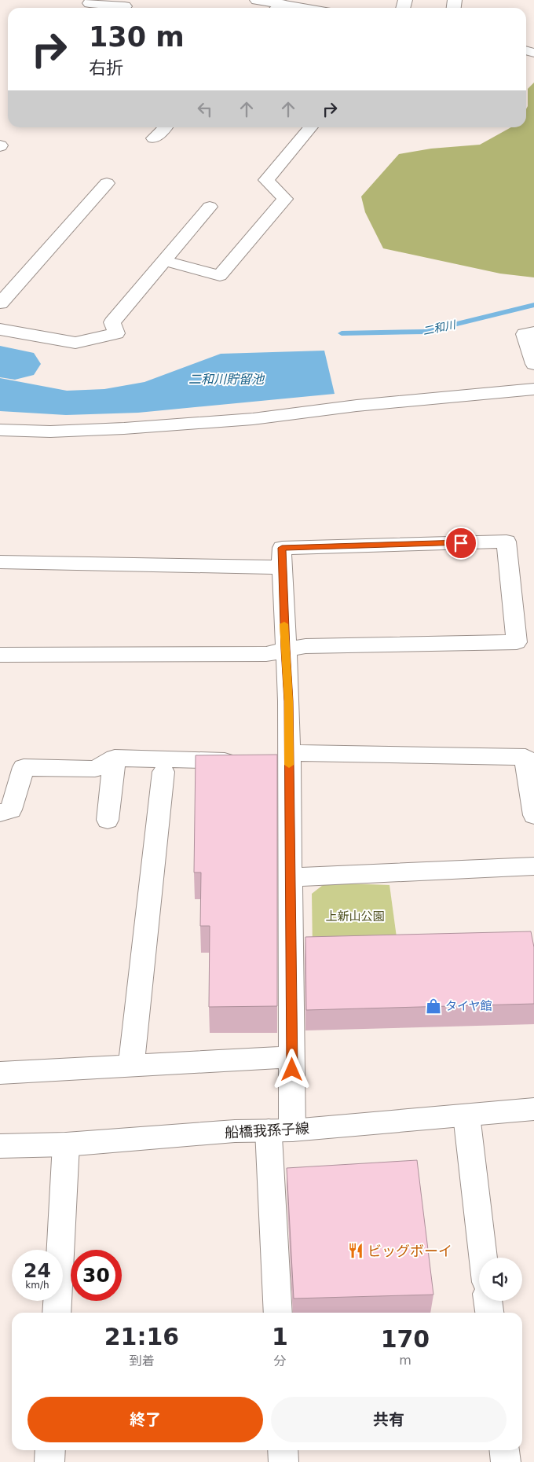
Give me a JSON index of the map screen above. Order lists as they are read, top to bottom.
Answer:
{
  "streets": {
    "street": ["船橋我孫子線"]
  },
  "water": ["二和川", "二和川貯留池"],
  "parks": ["上新山公園"],
  "places": {
    "shop": ["タイヤ館"],
    "restaurant": ["ビッグボーイ"]
  },
  "page": {
    "turn": ["130 m", "右折"],
    "speed": "24 km/h",
    "limit": "30",
    "eta": [
      "21:16",
      "到着",
      "1",
      "分",
      "170",
      "m"
    ],
    "buttons": ["終了", "共有"]
  }
}
